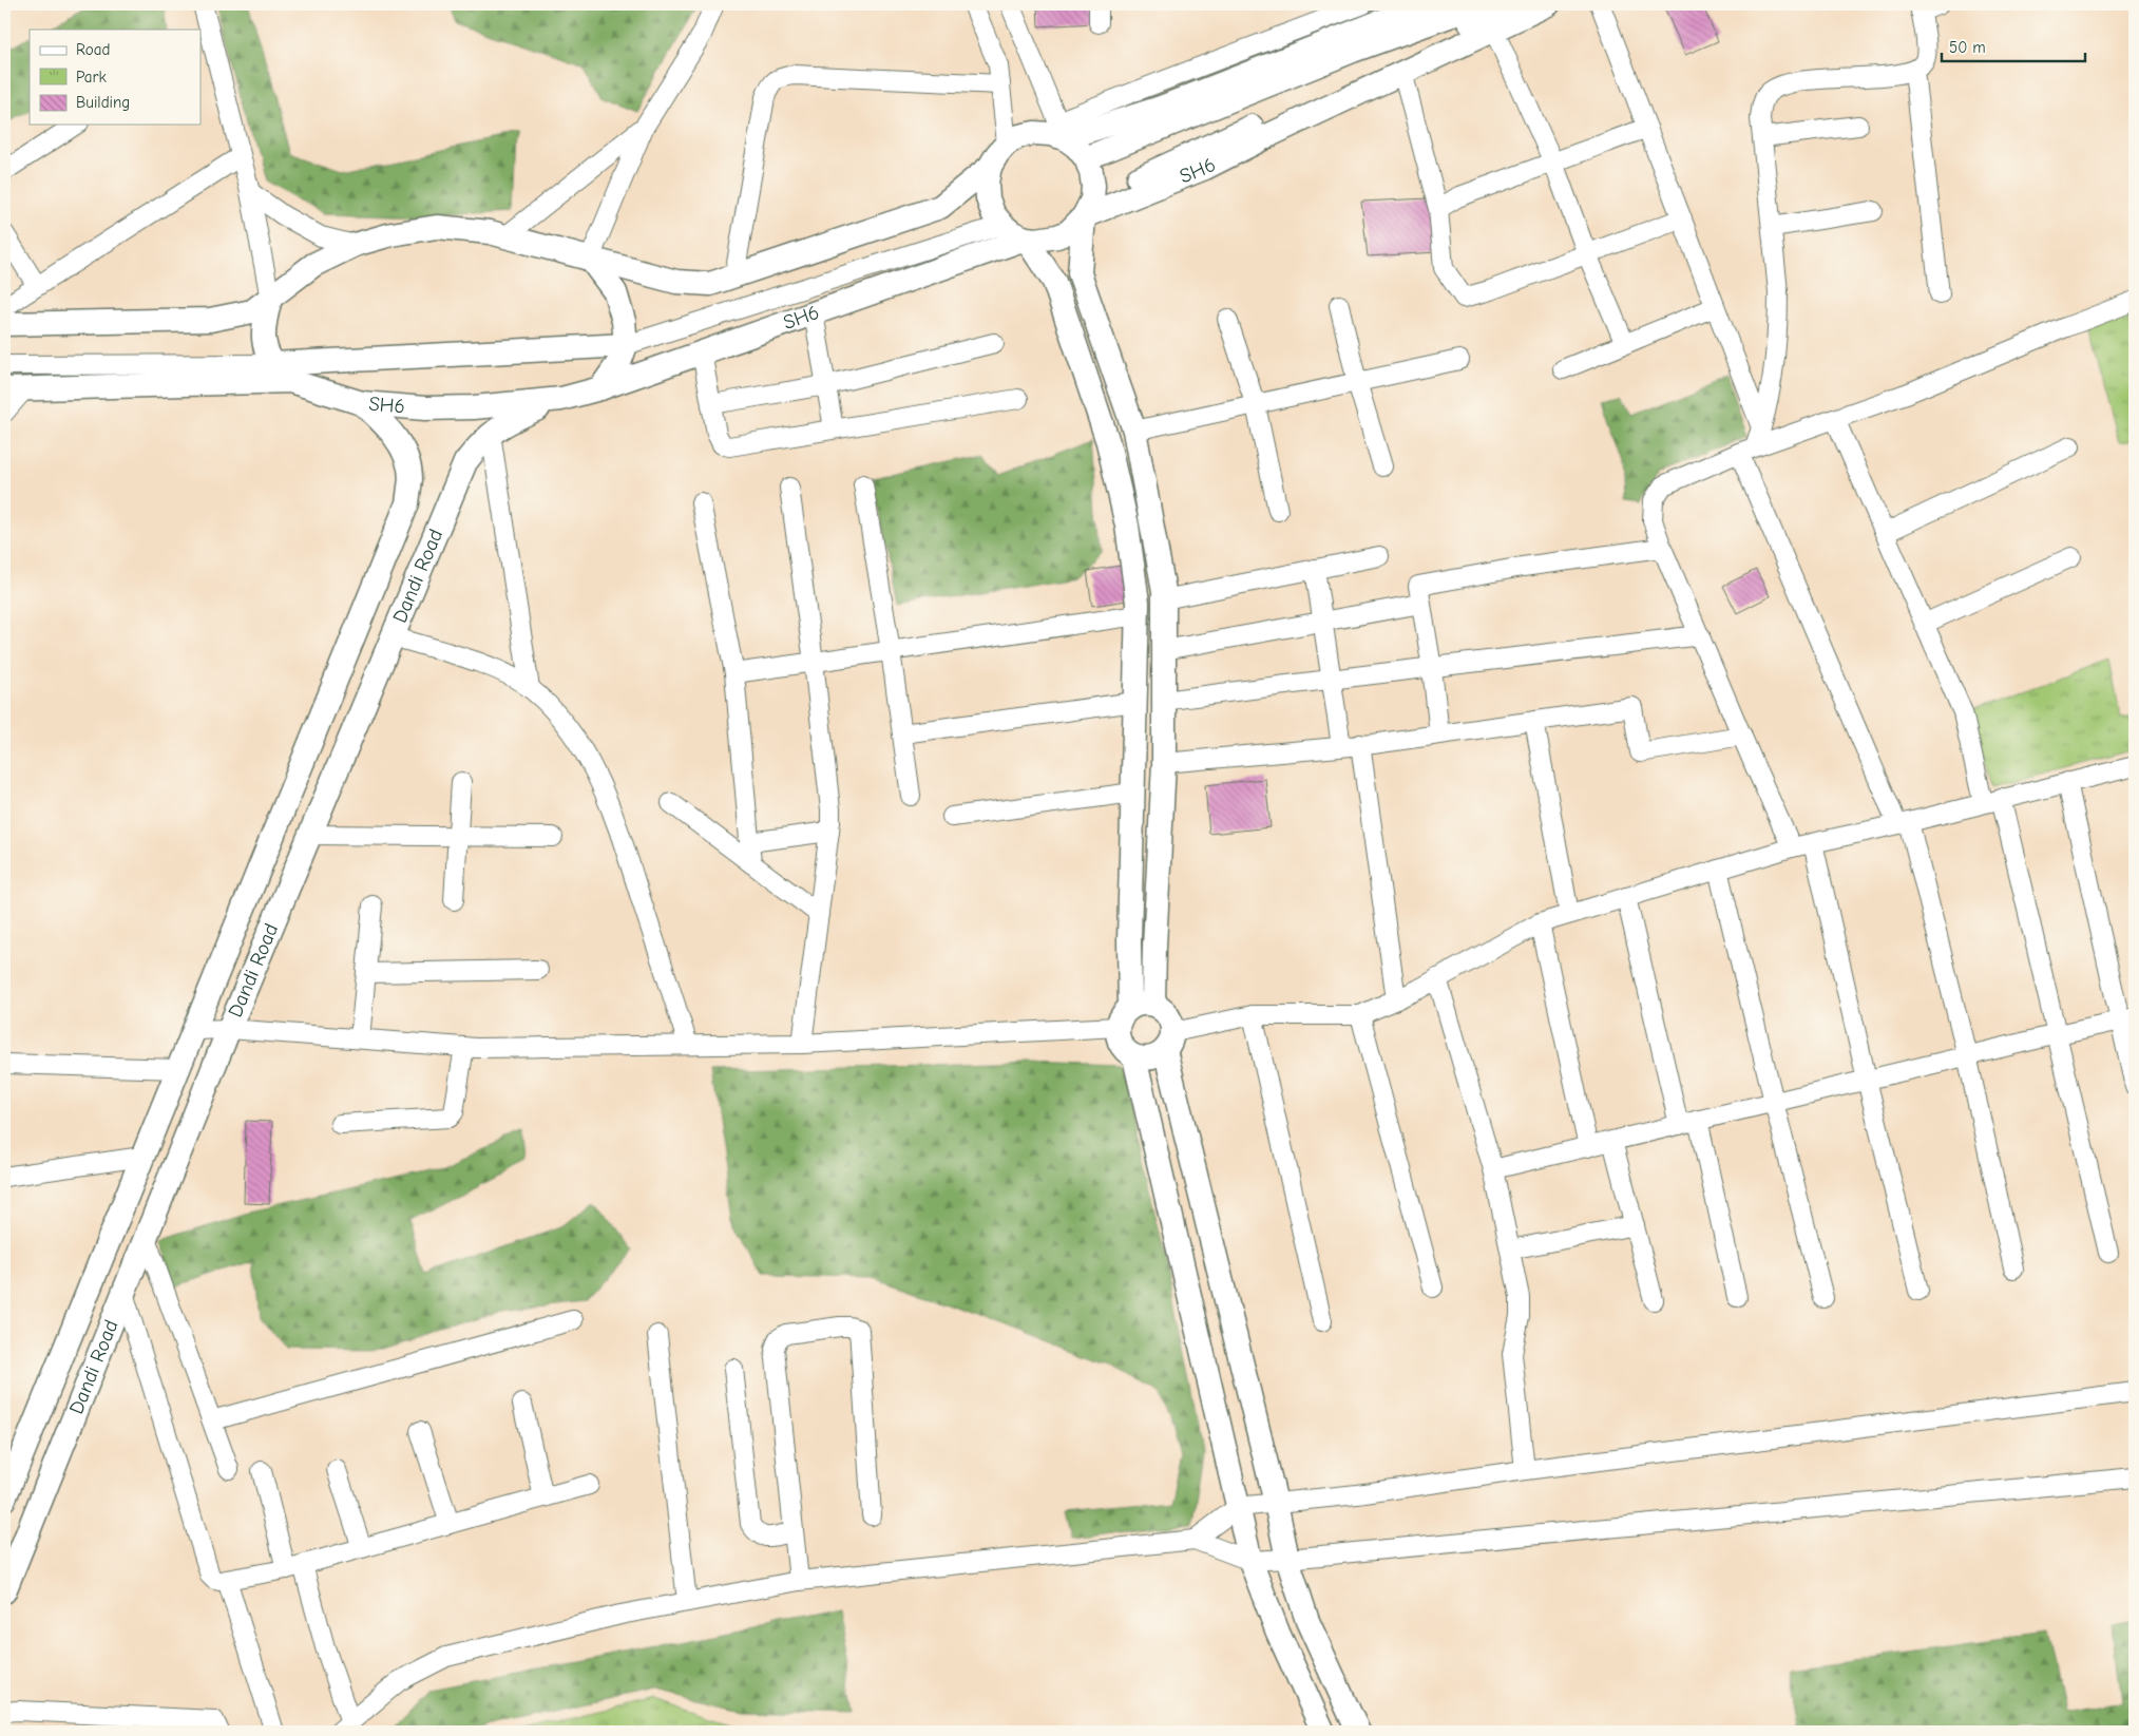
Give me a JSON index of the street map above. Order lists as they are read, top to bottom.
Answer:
{
  "streets": {
    "main road": ["SH6", "Dandi Road"]
  },
  "crossings": [
    ["SH6", "Dandi Road"]
  ],
  "legend": ["Road", "Park", "Building"],
  "scale_bar": "50 m"
}
